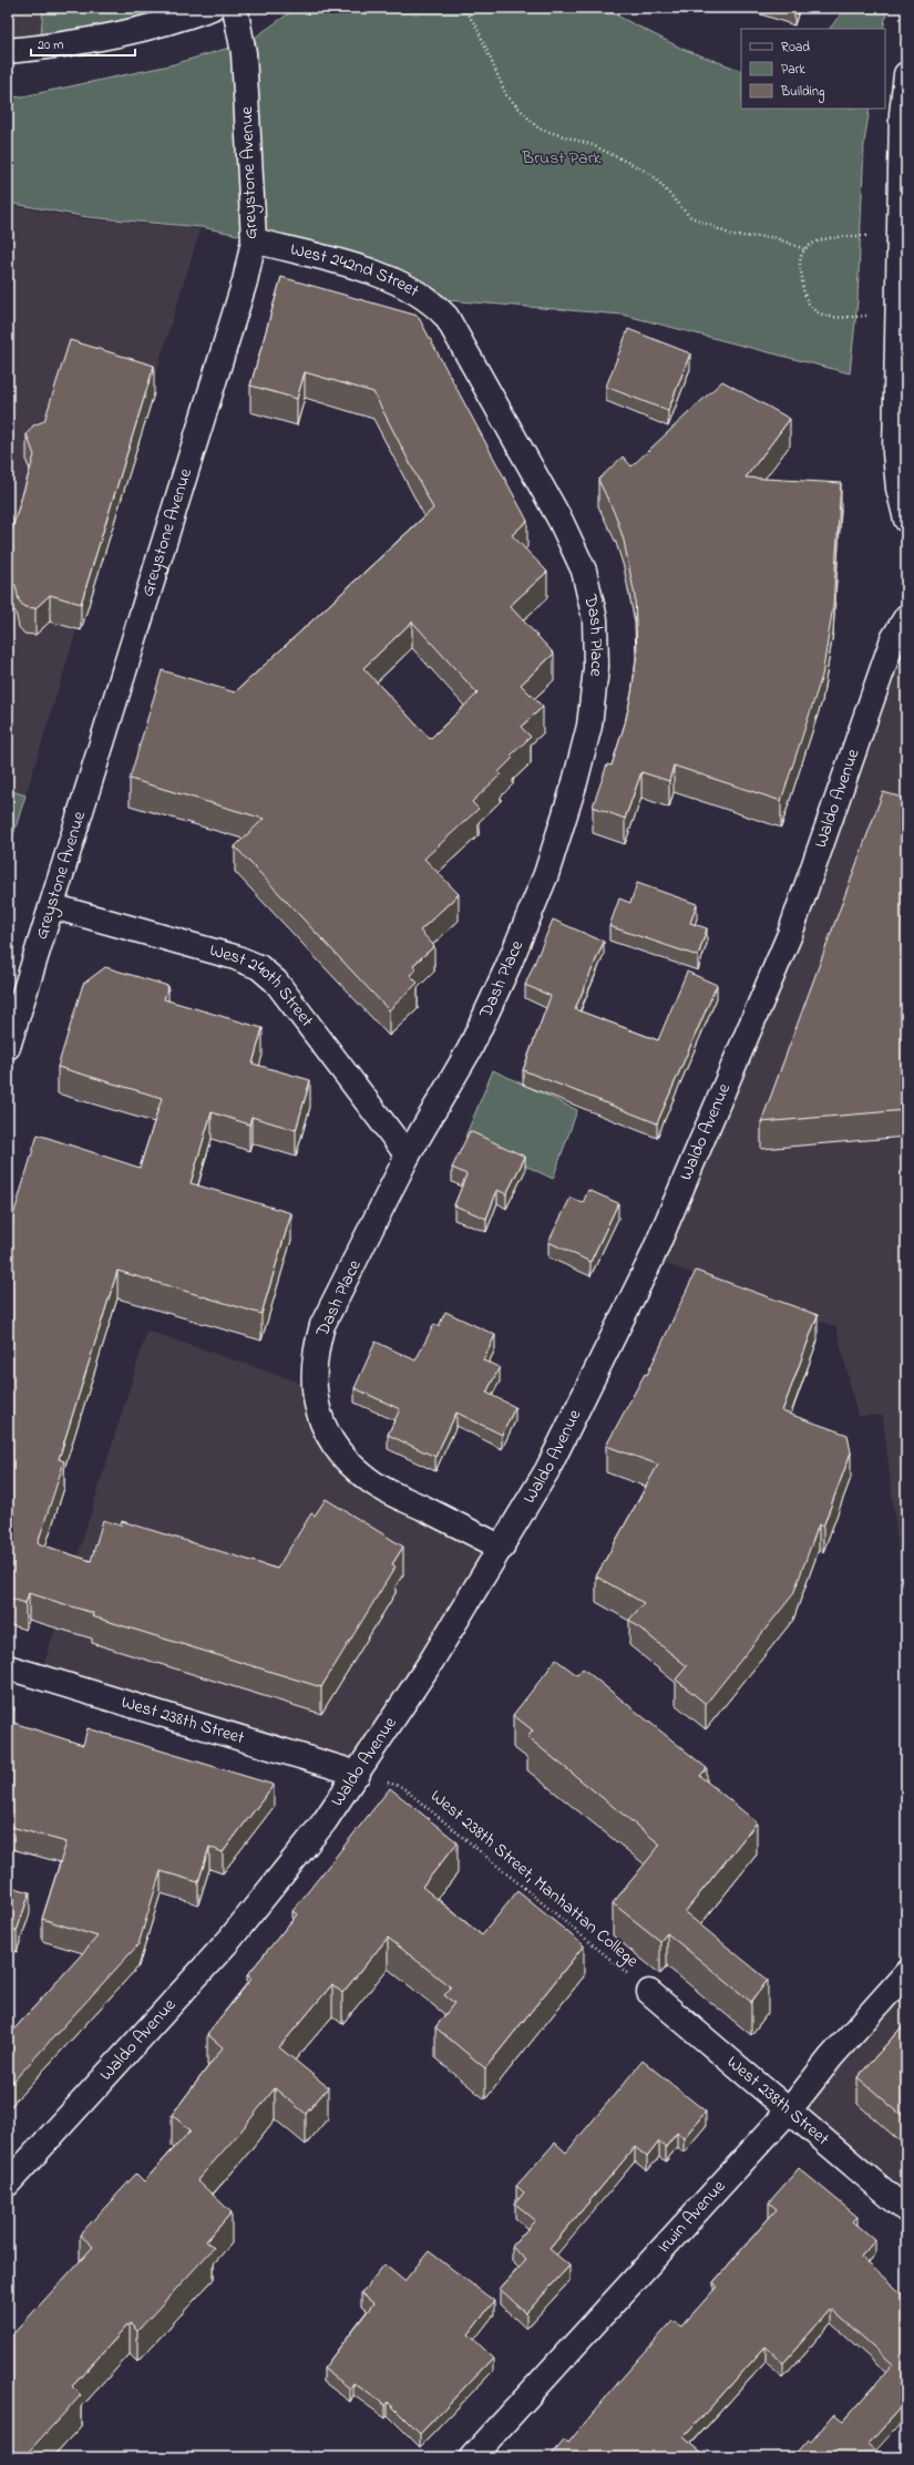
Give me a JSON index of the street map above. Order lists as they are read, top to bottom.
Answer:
{
  "streets": {
    "street": [
      "Greystone Avenue",
      "West 242nd Street",
      "Dash Place",
      "Waldo Avenue",
      "West 240th Street",
      "West 238th Street",
      "Irwin Avenue"
    ],
    "path": ["West 238th Street, Manhattan College"]
  },
  "crossings": [
    ["Greystone Avenue", "West 242nd Street"],
    ["Greystone Avenue", "West 240th Street"],
    ["West 242nd Street", "Dash Place"],
    ["Dash Place", "Waldo Avenue"],
    ["Dash Place", "West 240th Street"],
    ["Waldo Avenue", "West 238th Street"],
    ["West 238th Street", "West 238th Street, Manhattan College"],
    ["West 238th Street", "Irwin Avenue"]
  ],
  "parks": ["Brust Park"],
  "legend": ["Road", "Park", "Building"],
  "scale_bar": "20 m"
}
